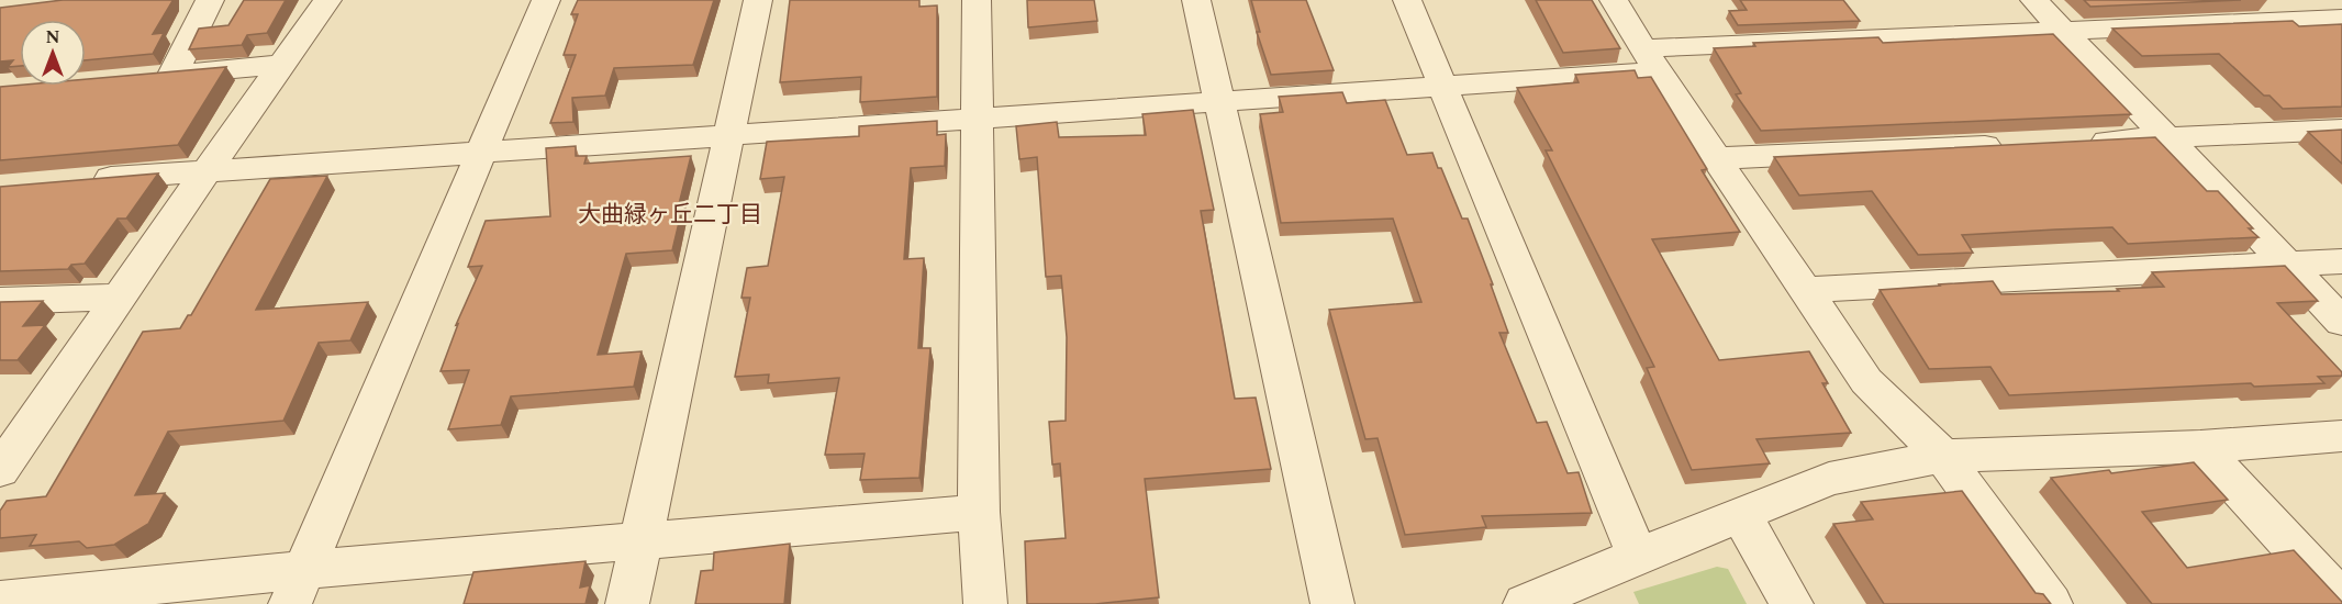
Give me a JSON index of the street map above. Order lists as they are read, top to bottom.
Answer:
{
  "districts": ["大曲緑ヶ丘二丁目"],
  "north": "top"
}
